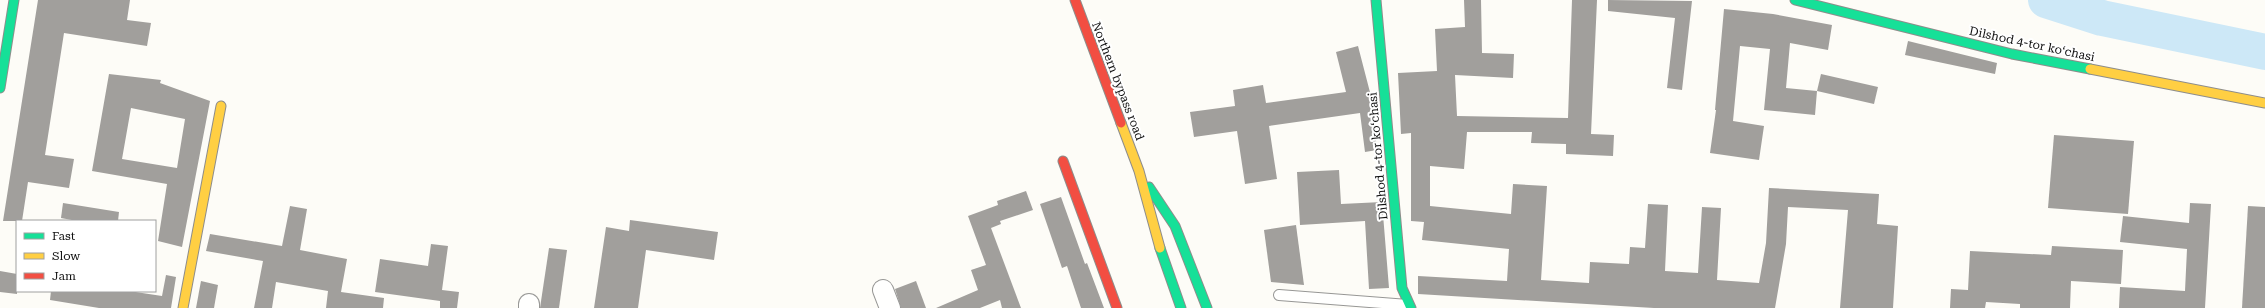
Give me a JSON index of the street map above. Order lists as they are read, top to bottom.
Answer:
{
  "streets": {
    "street": ["Dilshod 4-tor koʻchasi", "Northern bypass road"]
  },
  "legend": ["Fast", "Slow", "Jam"]
}
